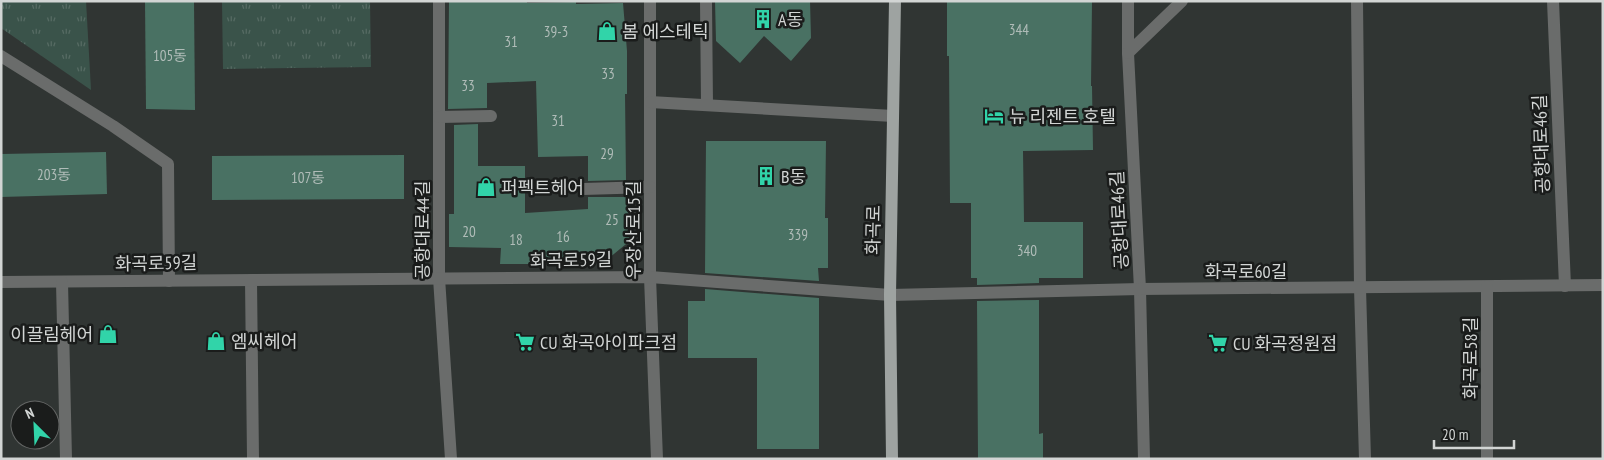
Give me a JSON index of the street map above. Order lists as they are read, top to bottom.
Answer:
{
  "streets": {
    "main road": ["화곡로"],
    "street": [
      "공항대로46길",
      "공항대로44길",
      "우장산로15길",
      "화곡로59길",
      "화곡로60길",
      "화곡로58길"
    ]
  },
  "crossings": [
    ["공항대로46길", "화곡로60길"],
    ["공항대로44길", "화곡로59길"],
    ["우장산로15길", "화곡로59길"],
    ["화곡로", "화곡로59길"],
    ["화곡로", "화곡로60길"],
    ["화곡로59길", "화곡로60길"],
    ["화곡로60길", "화곡로58길"]
  ],
  "places": {
    "building": ["A동", "B동"],
    "shop": [
      "봄 에스테틱",
      "퍼펙트헤어",
      "이끌림헤어",
      "엠씨헤어"
    ],
    "hotel": ["뉴 리젠트 호텔"],
    "supermarket": ["CU 화곡아이파크점", "CU 화곡정원점"]
  },
  "house_numbers": [
    "344",
    "39-3",
    "31",
    "105동",
    "33",
    "33",
    "31",
    "29",
    "203동",
    "107동",
    "25",
    "20",
    "339",
    "16",
    "18",
    "340"
  ],
  "scale_bar": "20 m",
  "north": "top left"
}
